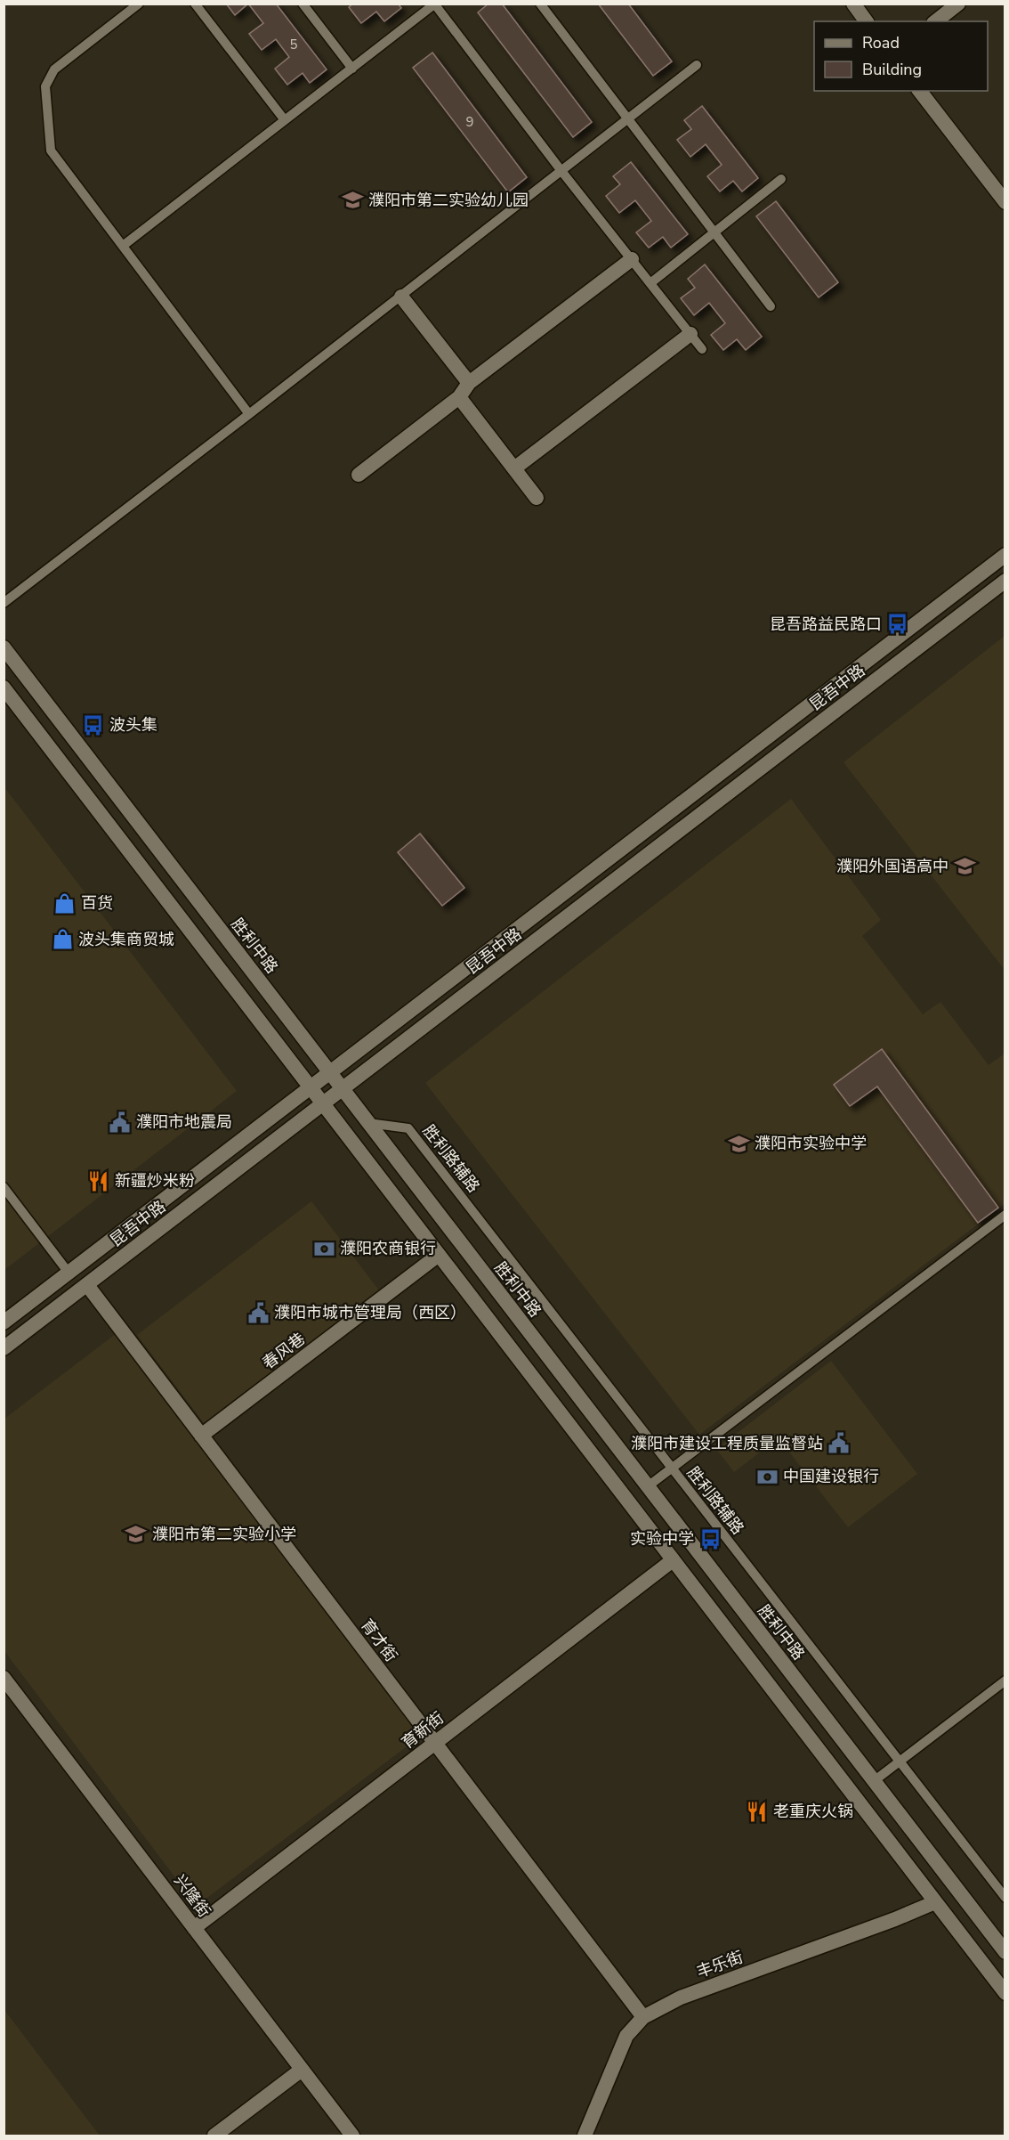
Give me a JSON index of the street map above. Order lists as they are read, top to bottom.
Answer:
{
  "streets": {
    "street": [
      "昆吾中路",
      "胜利中路",
      "春风巷",
      "育才街",
      "育新街",
      "兴隆街",
      "丰乐街"
    ],
    "lane": ["胜利路辅路"]
  },
  "crossings": [
    ["昆吾中路", "胜利中路"],
    ["昆吾中路", "育才街"],
    ["胜利中路", "胜利路辅路"],
    ["春风巷", "育才街"],
    ["育才街", "育新街"],
    ["育才街", "丰乐街"],
    ["育新街", "兴隆街"]
  ],
  "places": {
    "school or university": [
      "濮阳市第二实验幼儿园",
      "濮阳外国语高中",
      "濮阳市实验中学",
      "濮阳市第二实验小学"
    ],
    "bus stop": ["昆吾路益民路口", "波头集", "实验中学"],
    "shop": ["百货", "波头集商贸城"],
    "public building": ["濮阳市地震局", "濮阳市城市管理局（西区）", "濮阳市建设工程质量监督站"],
    "restaurant": ["新疆炒米粉", "老重庆火锅"],
    "bank": ["濮阳农商银行", "中国建设银行"]
  },
  "house_numbers": ["5", "9"],
  "legend": ["Road", "Building"]
}
